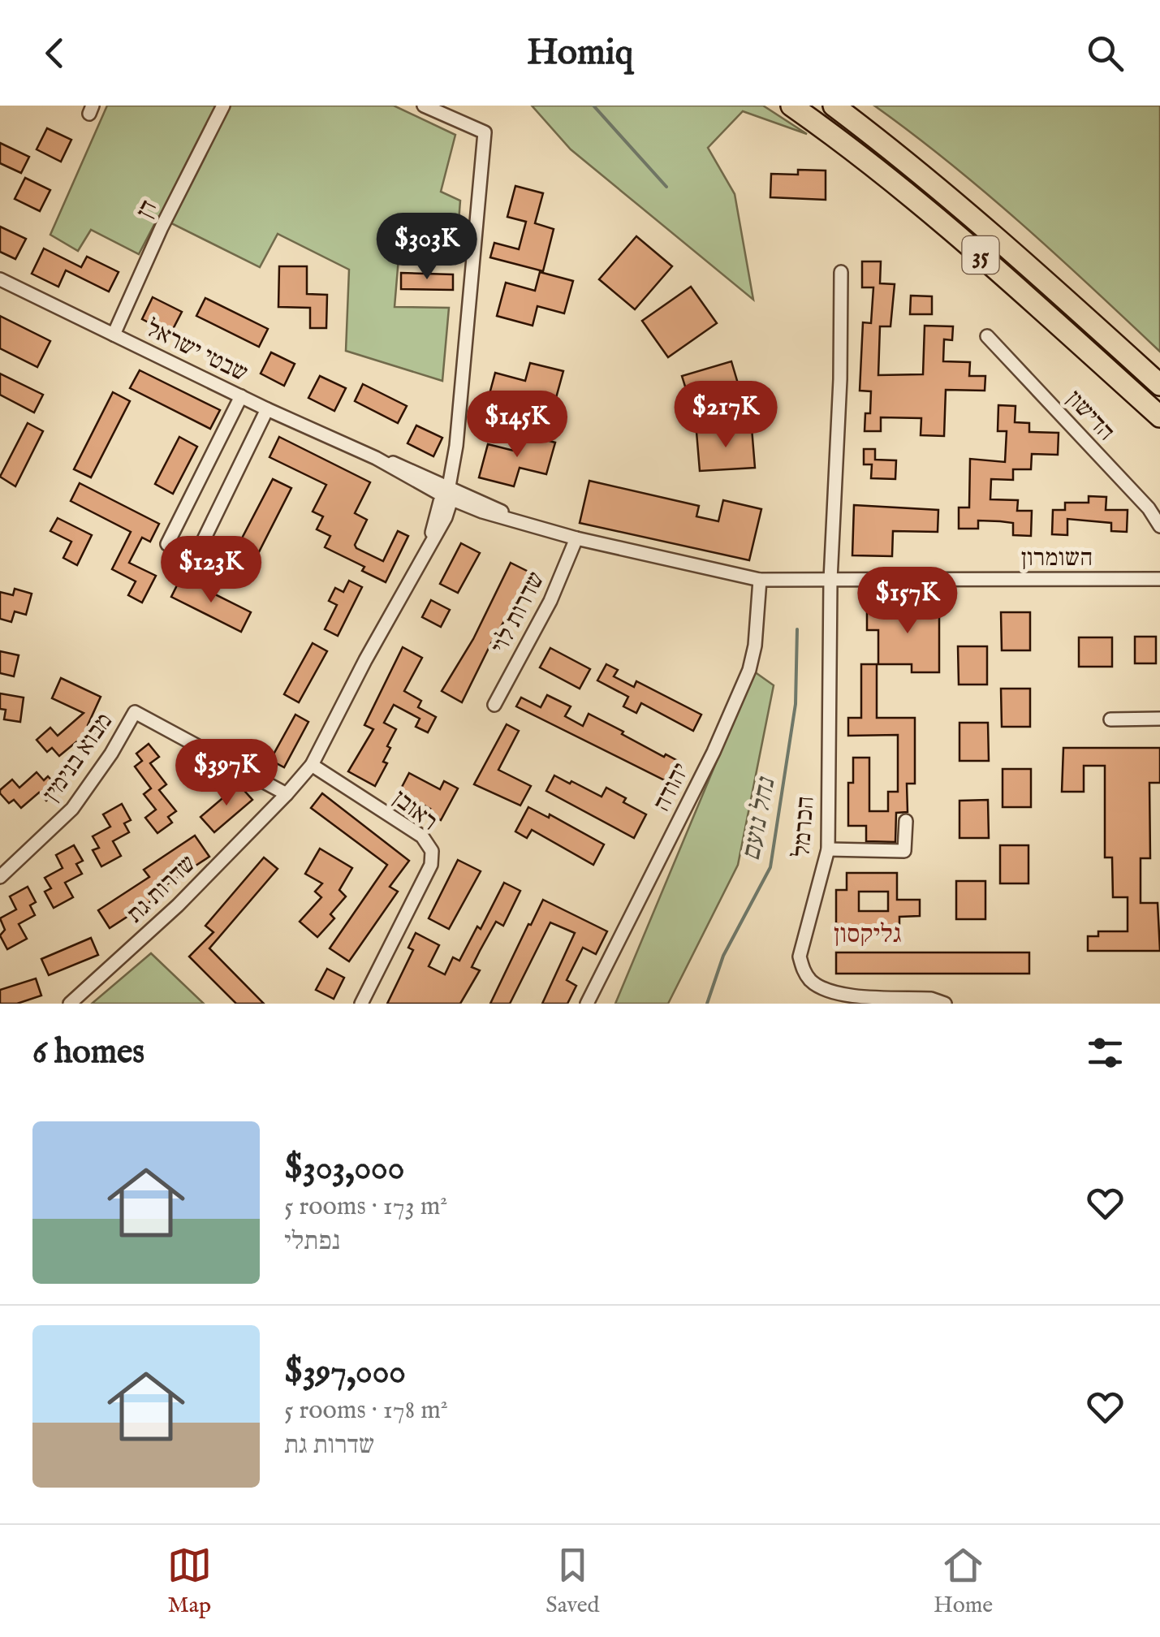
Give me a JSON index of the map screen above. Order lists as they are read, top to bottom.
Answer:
{
  "streets": {
    "highway": ["35"],
    "street": [
      "דן",
      "שבטי ישראל",
      "הדישון",
      "השומרון",
      "שדרות לוי",
      "מבוא בנימין",
      "יהודה",
      "ראובן",
      "הכרמל",
      "שדרות גת"
    ]
  },
  "crossings": [
    ["דן", "שבטי ישראל"],
    ["שבטי ישראל", "השומרון"],
    ["שבטי ישראל", "שדרות לוי"],
    ["שבטי ישראל", "יהודה"],
    ["שבטי ישראל", "שדרות גת"],
    ["השומרון", "יהודה"],
    ["השומרון", "הכרמל"],
    ["מבוא בנימין", "שדרות גת"],
    ["ראובן", "שדרות גת"]
  ],
  "districts": ["גליקסון"],
  "water": ["נחל נועם"],
  "page": {
    "header": "Homiq",
    "price": [
      "$303K",
      "$217K",
      "$145K",
      "$123K",
      "$157K",
      "$397K"
    ],
    "heading": "6 homes",
    "list": [
      {
        "name": "$303,000",
        "note": "5 rooms · 173 m² · נפתלי"
      },
      {
        "name": "$397,000",
        "note": "5 rooms · 178 m² · שדרות גת"
      }
    ],
    "tabs": ["Map", "Saved", "Home"]
  }
}
